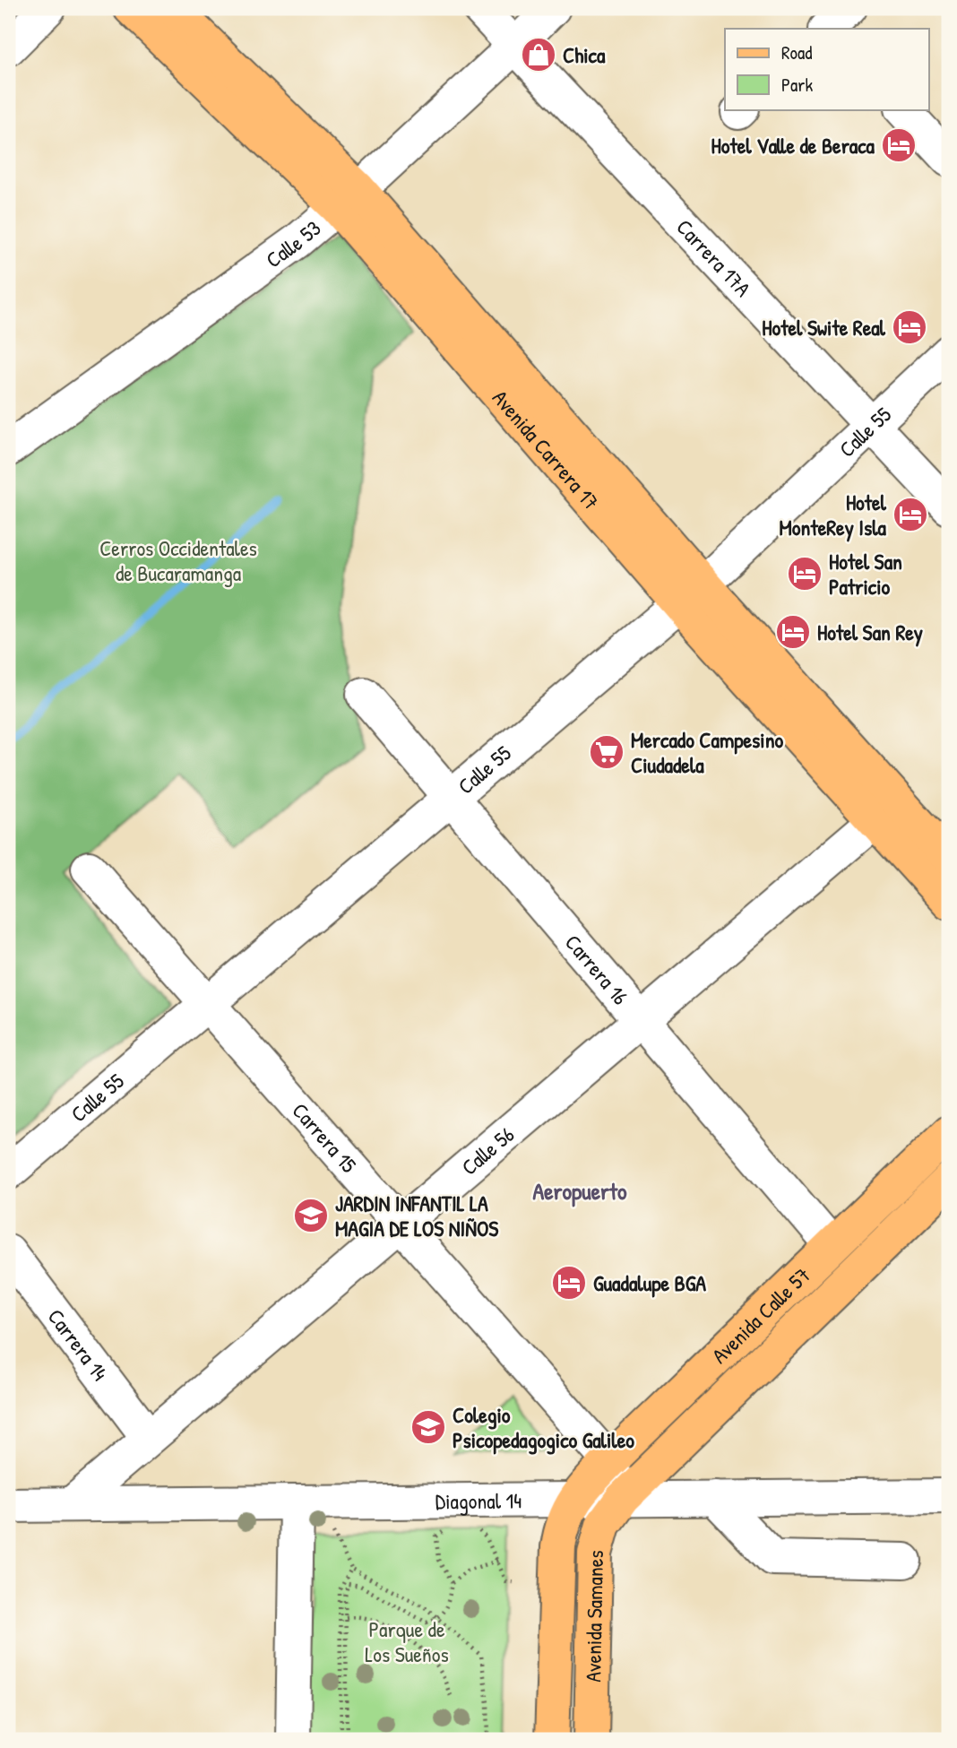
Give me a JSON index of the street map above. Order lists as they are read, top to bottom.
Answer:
{
  "streets": {
    "main road": ["Avenida Carrera 17", "Avenida Calle 57", "Avenida Samanes"],
    "street": [
      "Calle 53",
      "Carrera 17A",
      "Calle 55",
      "Carrera 16",
      "Carrera 15",
      "Calle 56",
      "Carrera 14",
      "Diagonal 14"
    ]
  },
  "crossings": [
    ["Calle 53", "Carrera 17A"],
    ["Calle 53", "Avenida Carrera 17"],
    ["Carrera 17A", "Calle 55"],
    ["Calle 55", "Avenida Carrera 17"],
    ["Calle 55", "Carrera 16"],
    ["Calle 55", "Carrera 15"],
    ["Avenida Carrera 17", "Calle 56"],
    ["Carrera 16", "Calle 56"],
    ["Carrera 16", "Avenida Calle 57"],
    ["Carrera 15", "Calle 56"],
    ["Carrera 15", "Avenida Calle 57"],
    ["Carrera 15", "Diagonal 14"],
    ["Carrera 15", "Avenida Samanes"],
    ["Calle 56", "Carrera 14"],
    ["Calle 56", "Diagonal 14"],
    ["Avenida Calle 57", "Diagonal 14"],
    ["Avenida Calle 57", "Avenida Samanes"],
    ["Diagonal 14", "Avenida Samanes"]
  ],
  "districts": ["Aeropuerto"],
  "parks": ["Cerros Occidentales de Bucaramanga", "Parque de Los Sueños"],
  "places": {
    "shop": ["Chica"],
    "hotel": [
      "Hotel Valle de Beraca",
      "Hotel Swite Real",
      "Hotel MonteRey Isla",
      "Hotel San Patricio",
      "Hotel San Rey",
      "Guadalupe BGA"
    ],
    "supermarket": ["Mercado Campesino Ciudadela"],
    "school or university": ["JARDIN INFANTIL LA MAGIA DE LOS NIÑOS", "Colegio Psicopedagogico Galileo"]
  },
  "legend": ["Road", "Park"]
}
